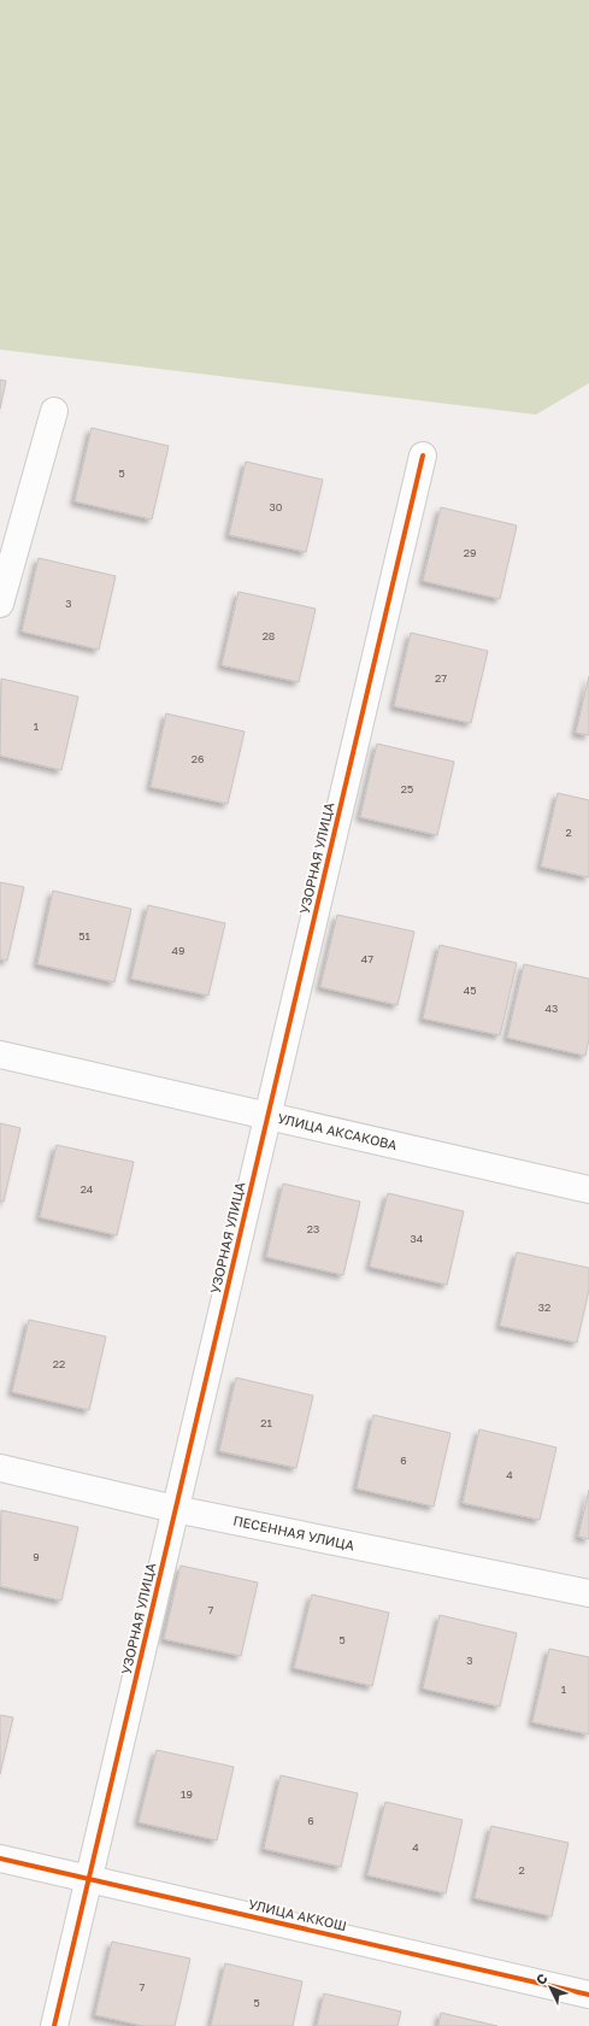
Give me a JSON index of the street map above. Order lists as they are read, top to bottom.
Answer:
{
  "streets": {
    "street": [
      "УЗОРНАЯ УЛИЦА",
      "УЛИЦА АКСАКОВА",
      "ПЕСЕННАЯ УЛИЦА",
      "УЛИЦА АККОШ"
    ]
  },
  "crossings": [
    ["УЗОРНАЯ УЛИЦА", "УЛИЦА АКСАКОВА"],
    ["УЗОРНАЯ УЛИЦА", "ПЕСЕННАЯ УЛИЦА"],
    ["УЗОРНАЯ УЛИЦА", "УЛИЦА АККОШ"]
  ],
  "house_numbers": [
    "5",
    "30",
    "29",
    "3",
    "28",
    "27",
    "1",
    "26",
    "25",
    "2",
    "51",
    "49",
    "47",
    "45",
    "43",
    "24",
    "23",
    "34",
    "32",
    "22",
    "21",
    "6",
    "4",
    "9",
    "7",
    "5",
    "3",
    "1",
    "19",
    "6",
    "4",
    "2",
    "7",
    "5"
  ],
  "north": "top left"
}
